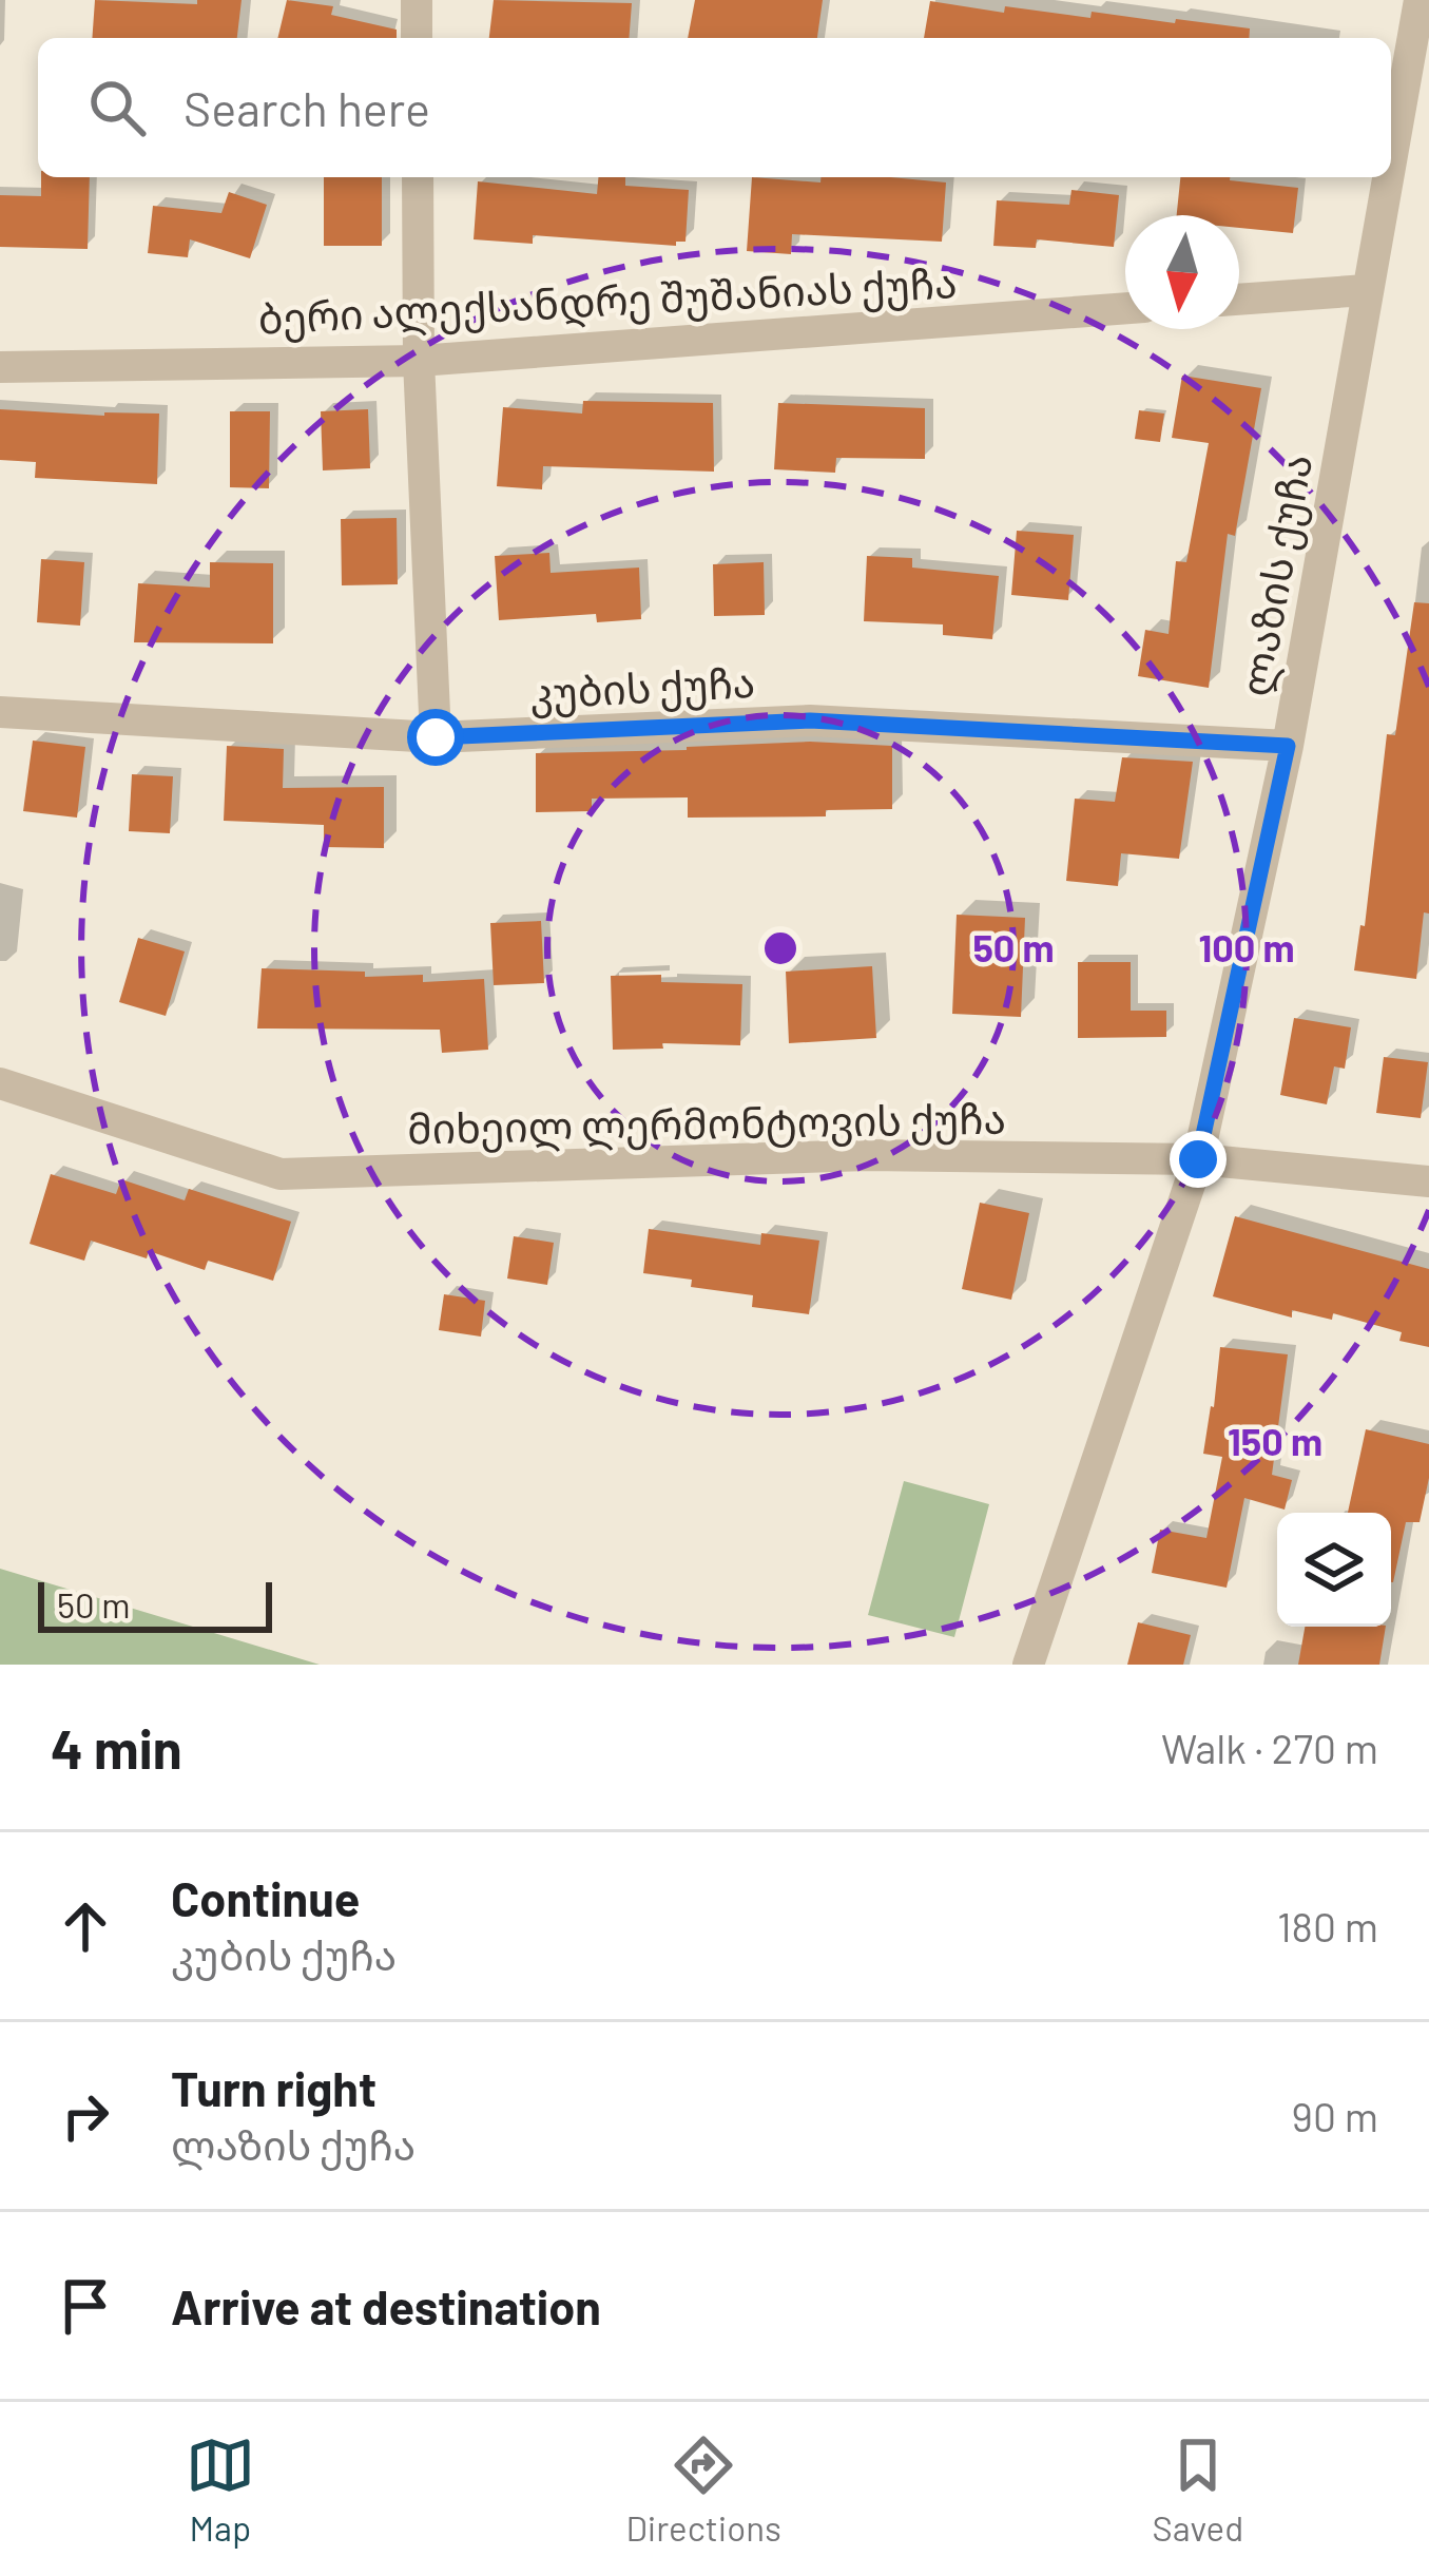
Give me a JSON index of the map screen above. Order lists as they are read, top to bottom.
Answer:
{
  "streets": {
    "street": [
      "ბერი ალექსანდრე შუშანიას ქუჩა",
      "ლაზის ქუჩა",
      "კუბის ქუჩა",
      "მიხეილ ლერმონტოვის ქუჩა"
    ]
  },
  "crossings": [
    ["ლაზის ქუჩა", "კუბის ქუჩა"],
    ["ლაზის ქუჩა", "მიხეილ ლერმონტოვის ქუჩა"]
  ],
  "scale_bar": "50 m",
  "north": "bottom",
  "page": {
    "search": "Search here",
    "scale": "50 m",
    "heading": ["4 min", "Walk · 270 m"],
    "list": [
      ["Continue", "კუბის ქუჩა", "180 m"],
      ["Turn right", "ლაზის ქუჩა", "90 m"],
      "Arrive at destination"
    ],
    "nav": ["Map", "Directions", "Saved"]
  },
  "rings": ["50 m", "100 m", "150 m"]
}
